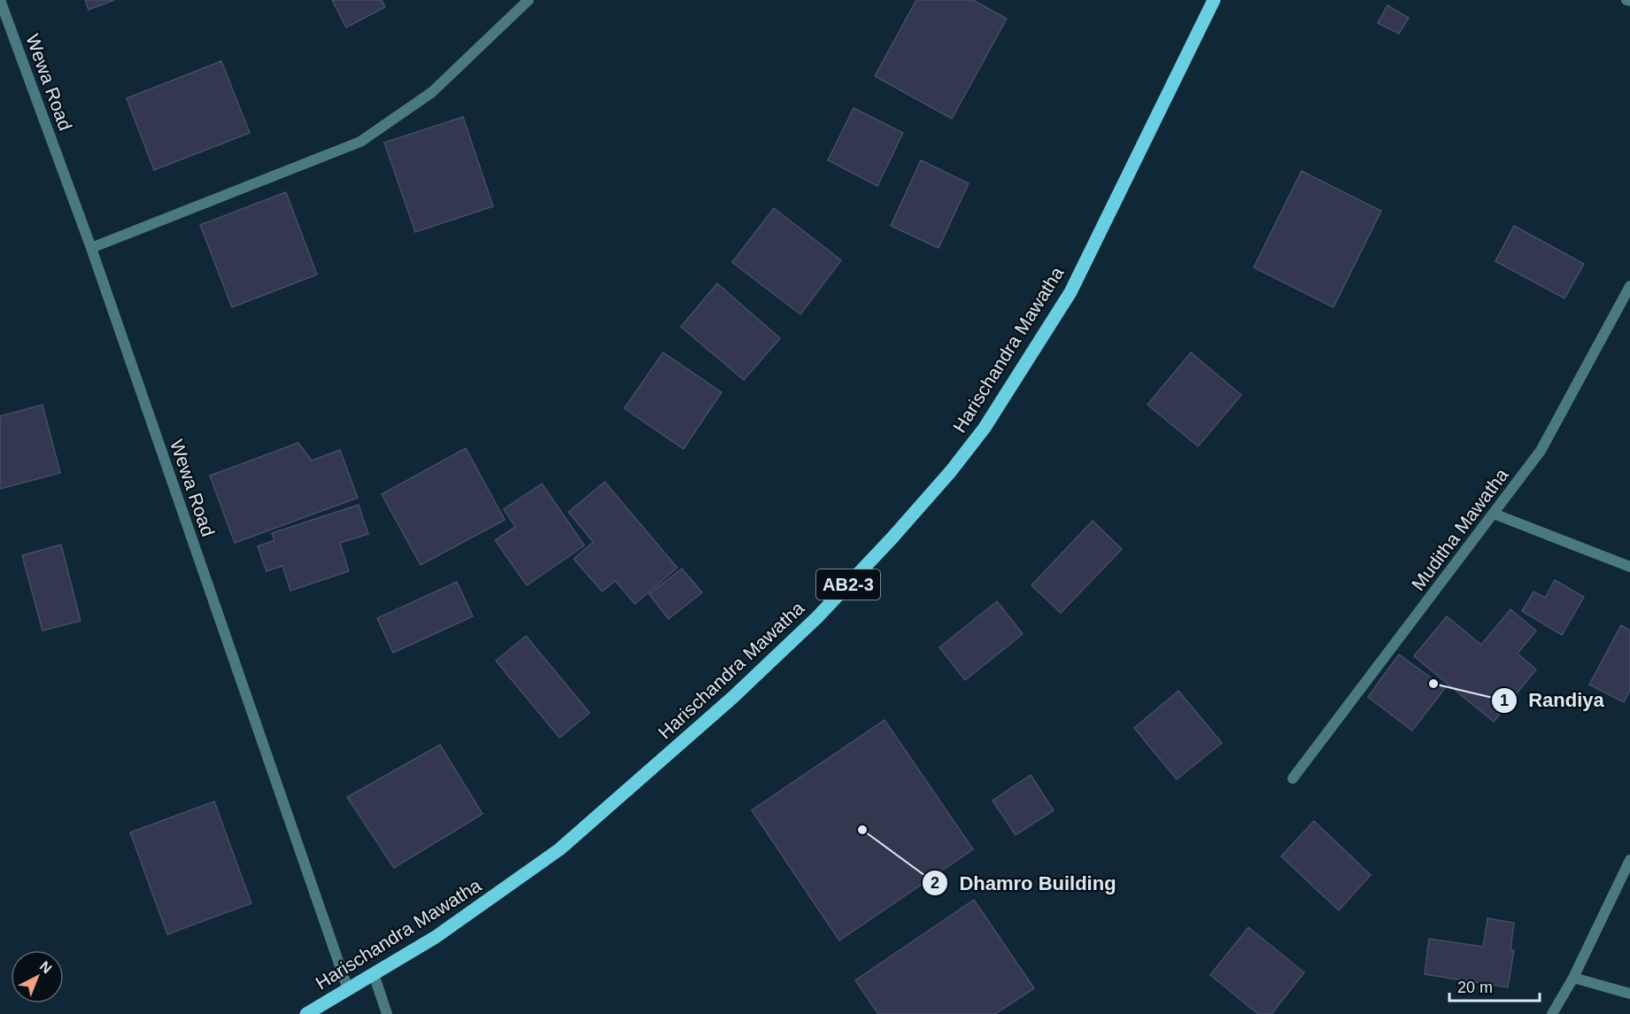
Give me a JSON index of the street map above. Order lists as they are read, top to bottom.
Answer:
{
  "streets": {
    "main road": ["Harischandra Mawatha", "AB2-3"],
    "street": ["Wewa Road", "Muditha Mawatha"]
  },
  "crossings": [
    ["Wewa Road", "Harischandra Mawatha"]
  ],
  "places": ["Randiya", "Dhamro Building"],
  "scale_bar": "20 m",
  "north": "top right"
}
